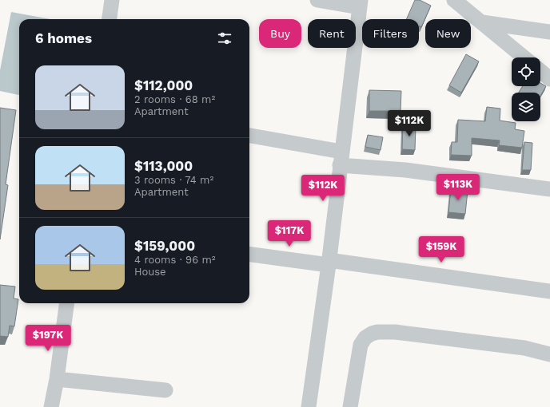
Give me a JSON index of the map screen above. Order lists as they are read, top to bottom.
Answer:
{
  "page": {
    "chip": [
      "Buy",
      "Rent",
      "Filters",
      "New"
    ],
    "heading": "6 homes",
    "list": [
      {
        "name": "$112,000",
        "note": "2 rooms · 68 m² · Apartment"
      },
      {
        "name": "$113,000",
        "note": "3 rooms · 74 m² · Apartment"
      },
      {
        "name": "$159,000",
        "note": "4 rooms · 96 m² · House"
      }
    ],
    "price": [
      "$112K",
      "$113K",
      "$112K",
      "$117K",
      "$159K",
      "$197K"
    ]
  }
}
